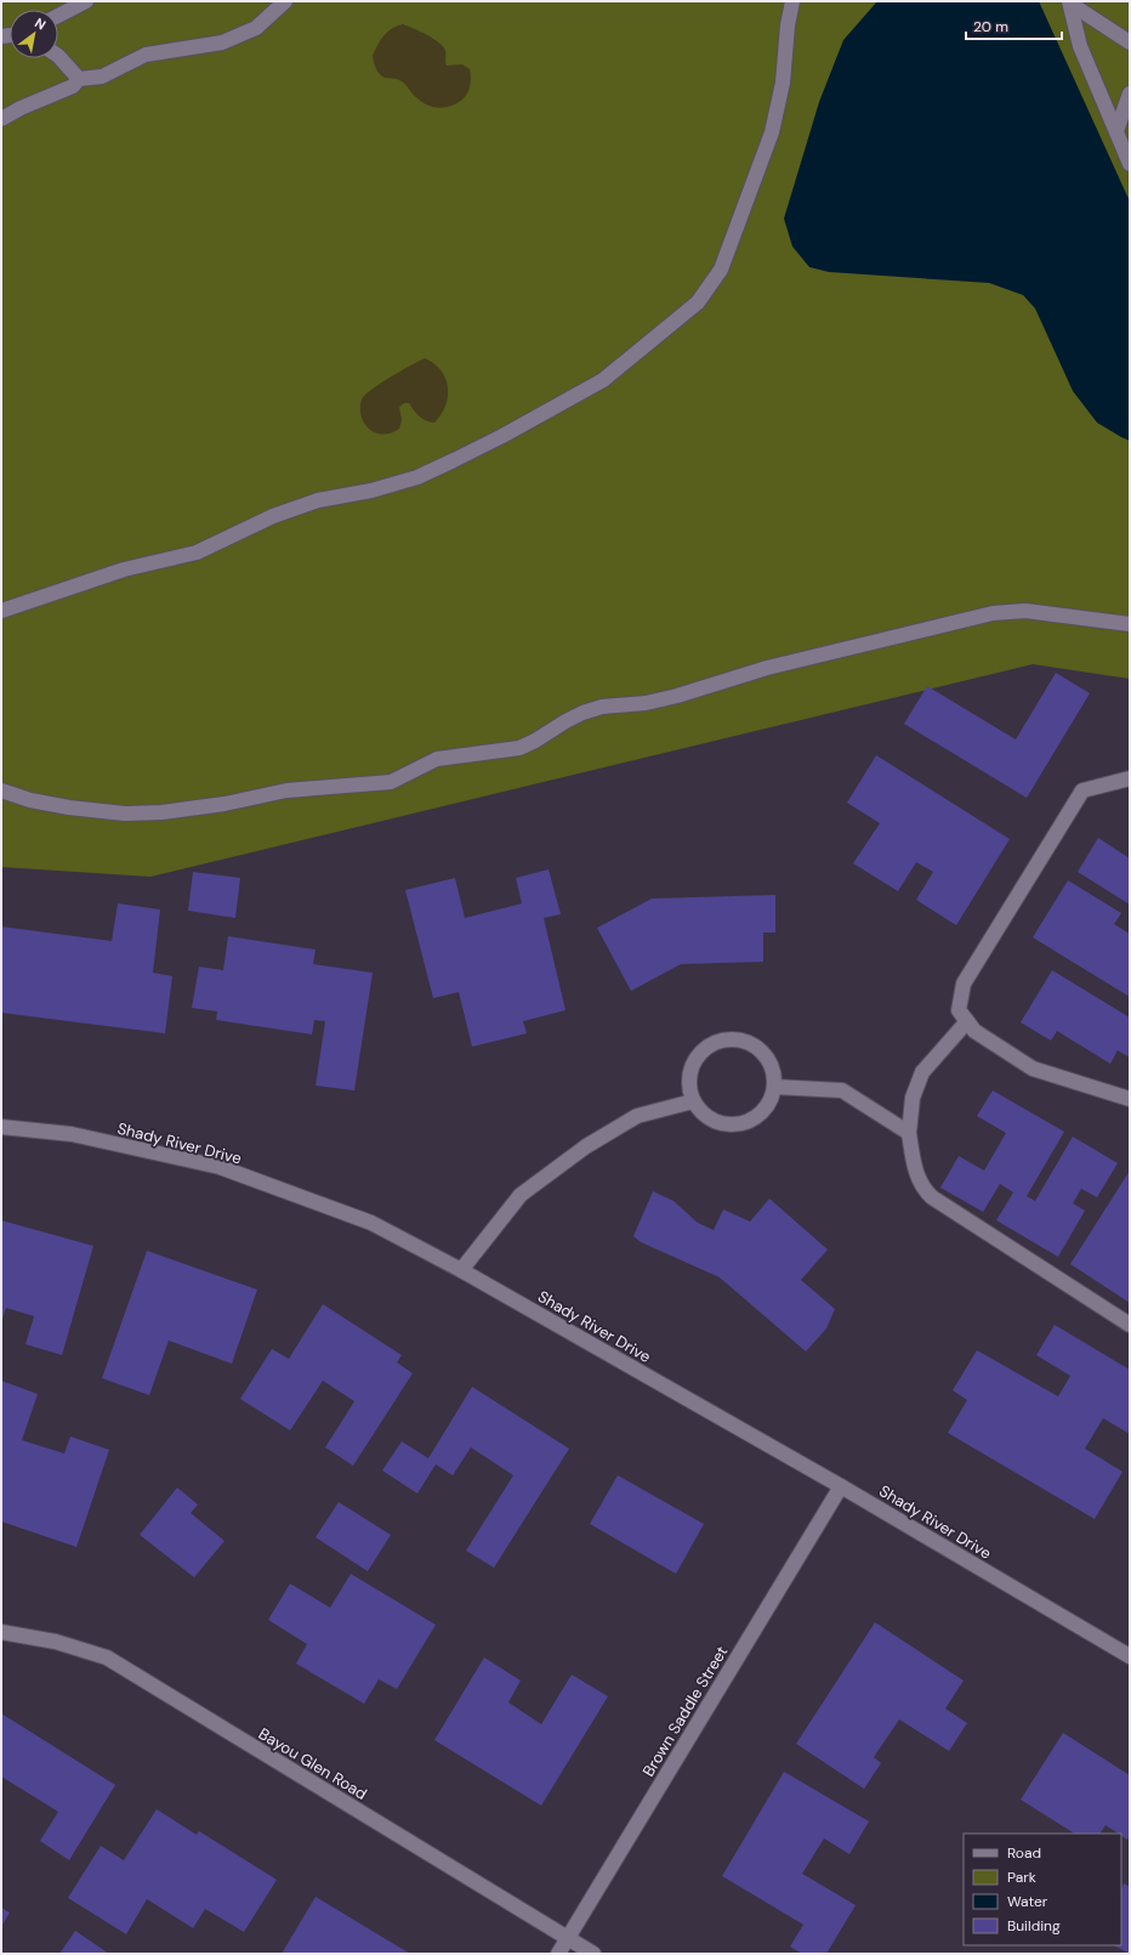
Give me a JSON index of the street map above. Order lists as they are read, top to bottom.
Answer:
{
  "streets": {
    "street": ["Shady River Drive", "Brown Saddle Street", "Bayou Glen Road"]
  },
  "crossings": [
    ["Shady River Drive", "Brown Saddle Street"],
    ["Brown Saddle Street", "Bayou Glen Road"]
  ],
  "legend": [
    "Road",
    "Park",
    "Water",
    "Building"
  ],
  "scale_bar": "20 m",
  "north": "top right"
}
